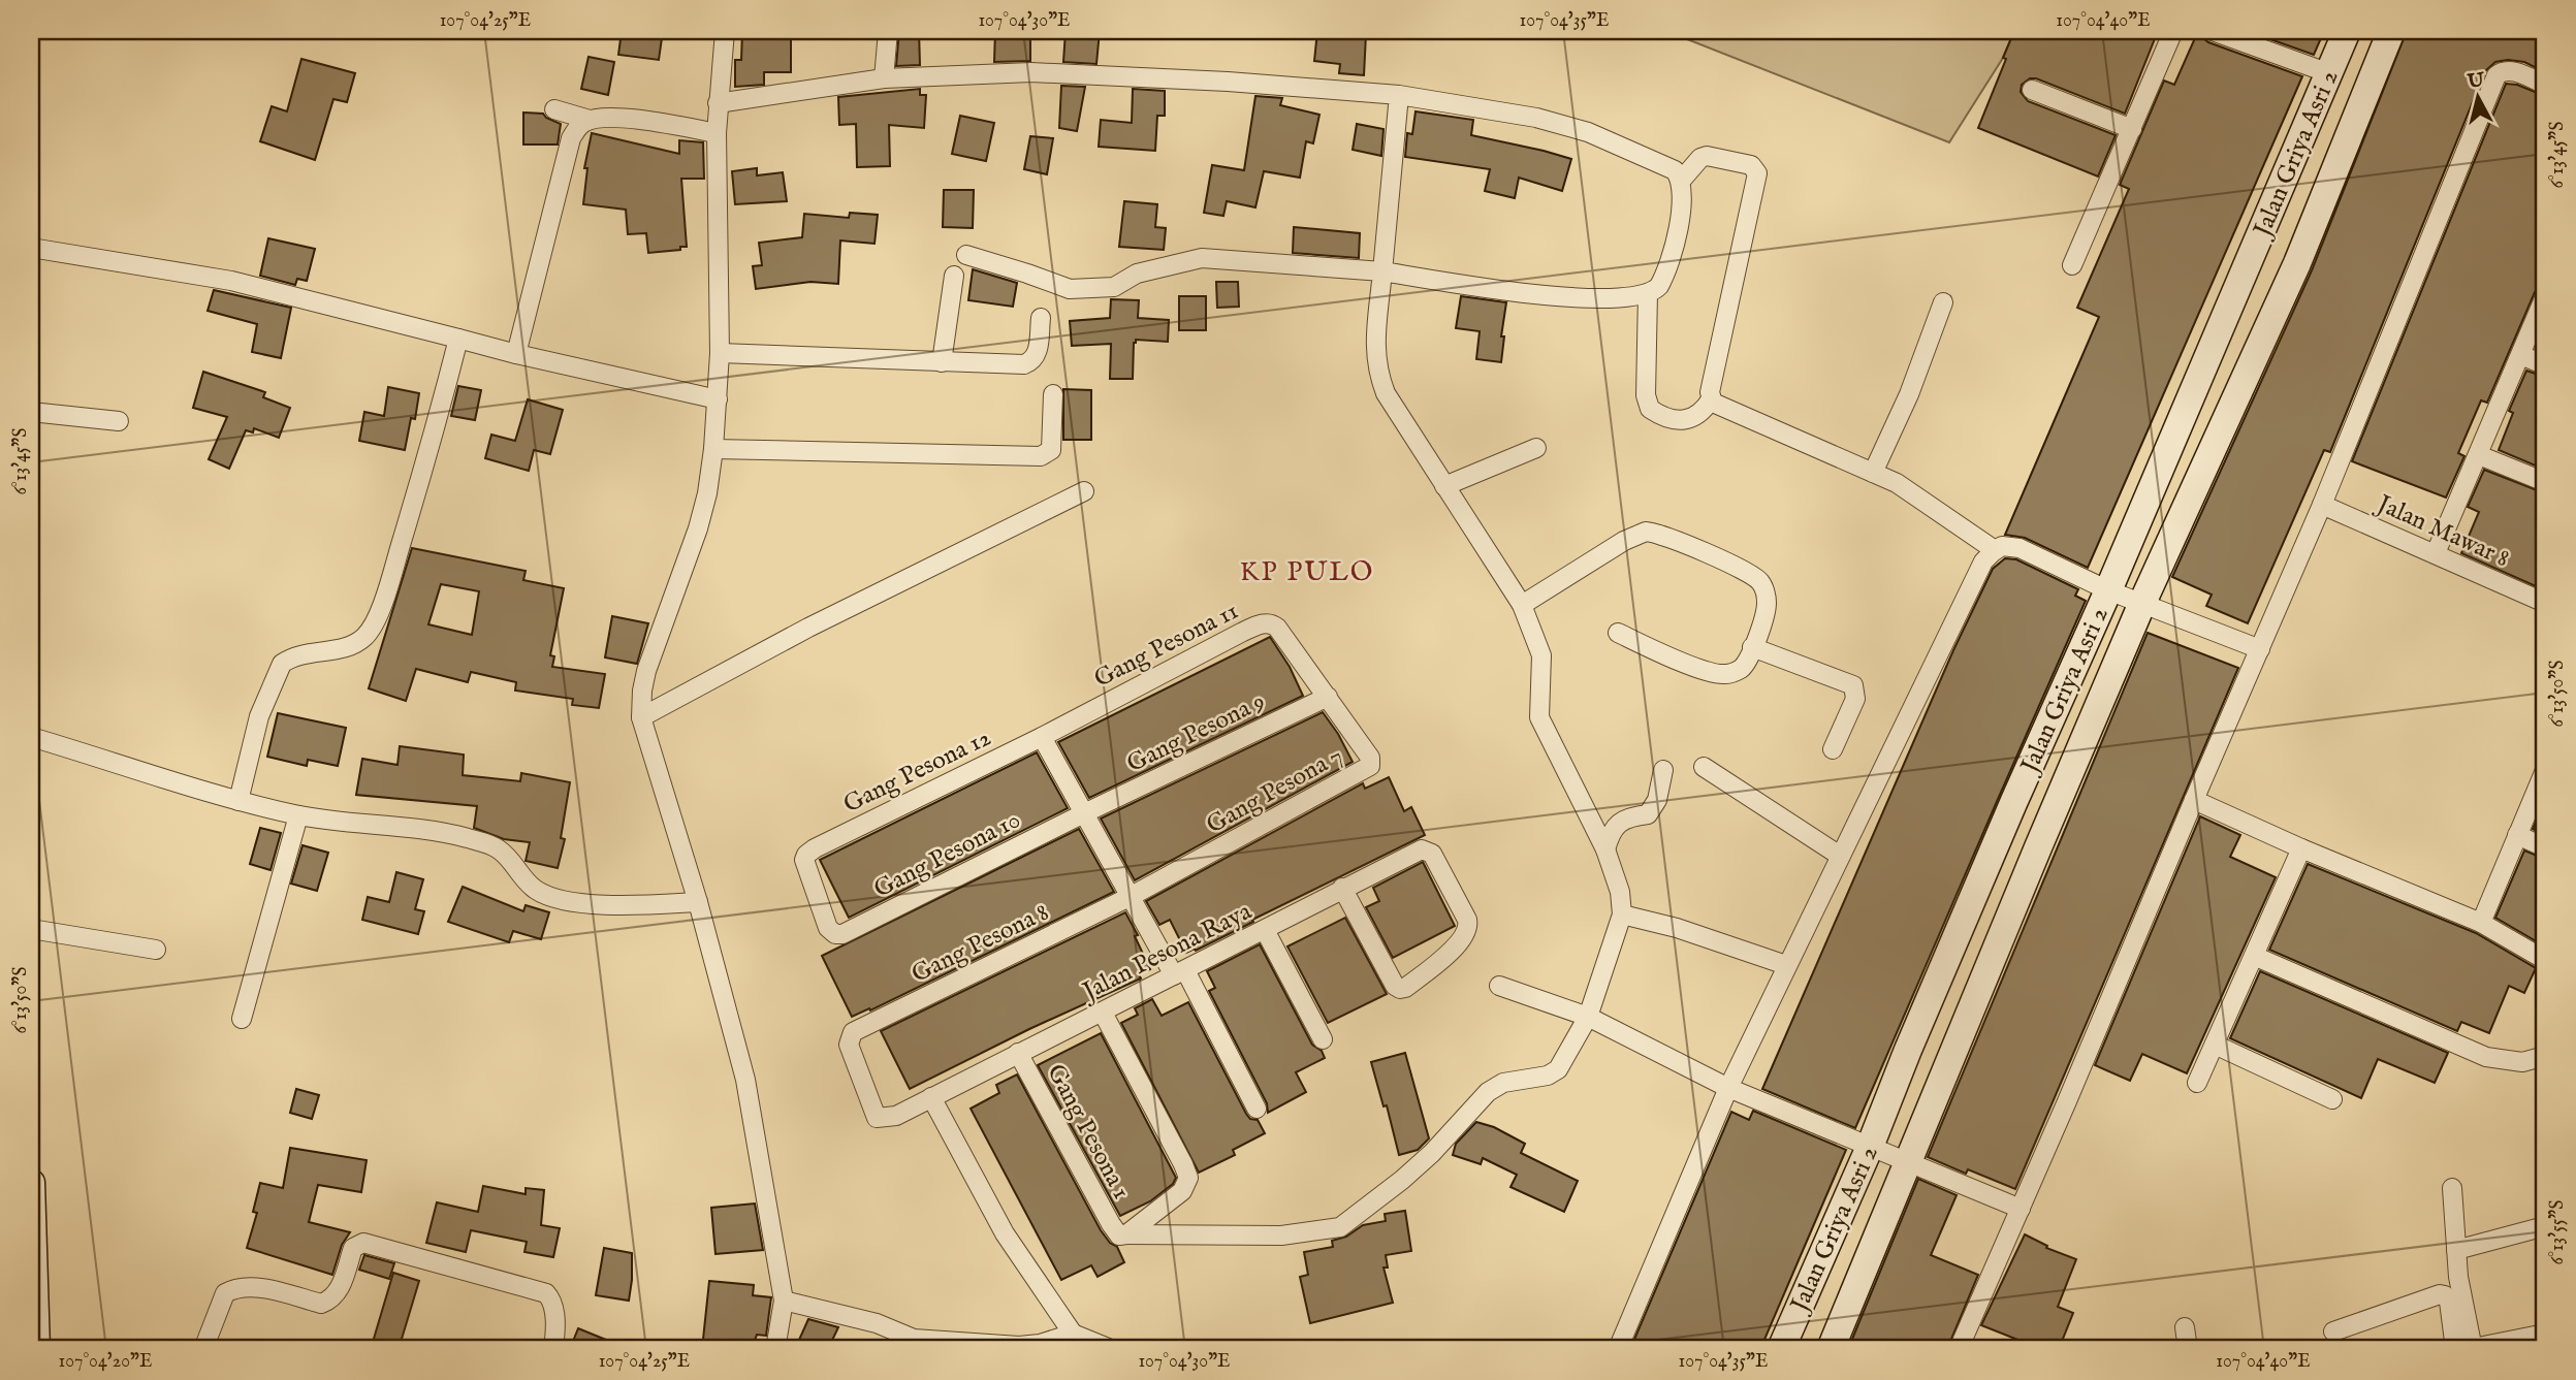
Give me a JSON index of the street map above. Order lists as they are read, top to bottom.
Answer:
{
  "streets": {
    "street": [
      "Jalan Griya Asri 2",
      "Jalan Mawar 8",
      "Gang Pesona 11",
      "Gang Pesona 9",
      "Gang Pesona 12",
      "Gang Pesona 7",
      "Gang Pesona 10",
      "Gang Pesona 8",
      "Jalan Pesona Raya",
      "Gang Pesona 1"
    ]
  },
  "crossings": [
    ["Gang Pesona 11", "Gang Pesona 9"],
    ["Gang Pesona 11", "Gang Pesona 12"],
    ["Gang Pesona 11", "Gang Pesona 7"],
    ["Gang Pesona 9", "Gang Pesona 7"],
    ["Gang Pesona 9", "Gang Pesona 10"],
    ["Gang Pesona 12", "Gang Pesona 10"],
    ["Gang Pesona 7", "Gang Pesona 8"],
    ["Gang Pesona 8", "Jalan Pesona Raya"],
    ["Jalan Pesona Raya", "Gang Pesona 1"]
  ],
  "districts": ["KP PULO"],
  "north": "top",
  "coordinates": [
    "107°04'25\"E",
    "107°04'30\"E",
    "107°04'35\"E",
    "107°04'40\"E",
    "6°13'45\"S",
    "6°13'50\"S",
    "6°13'55\"S",
    "107°04'20\"E"
  ]
}
